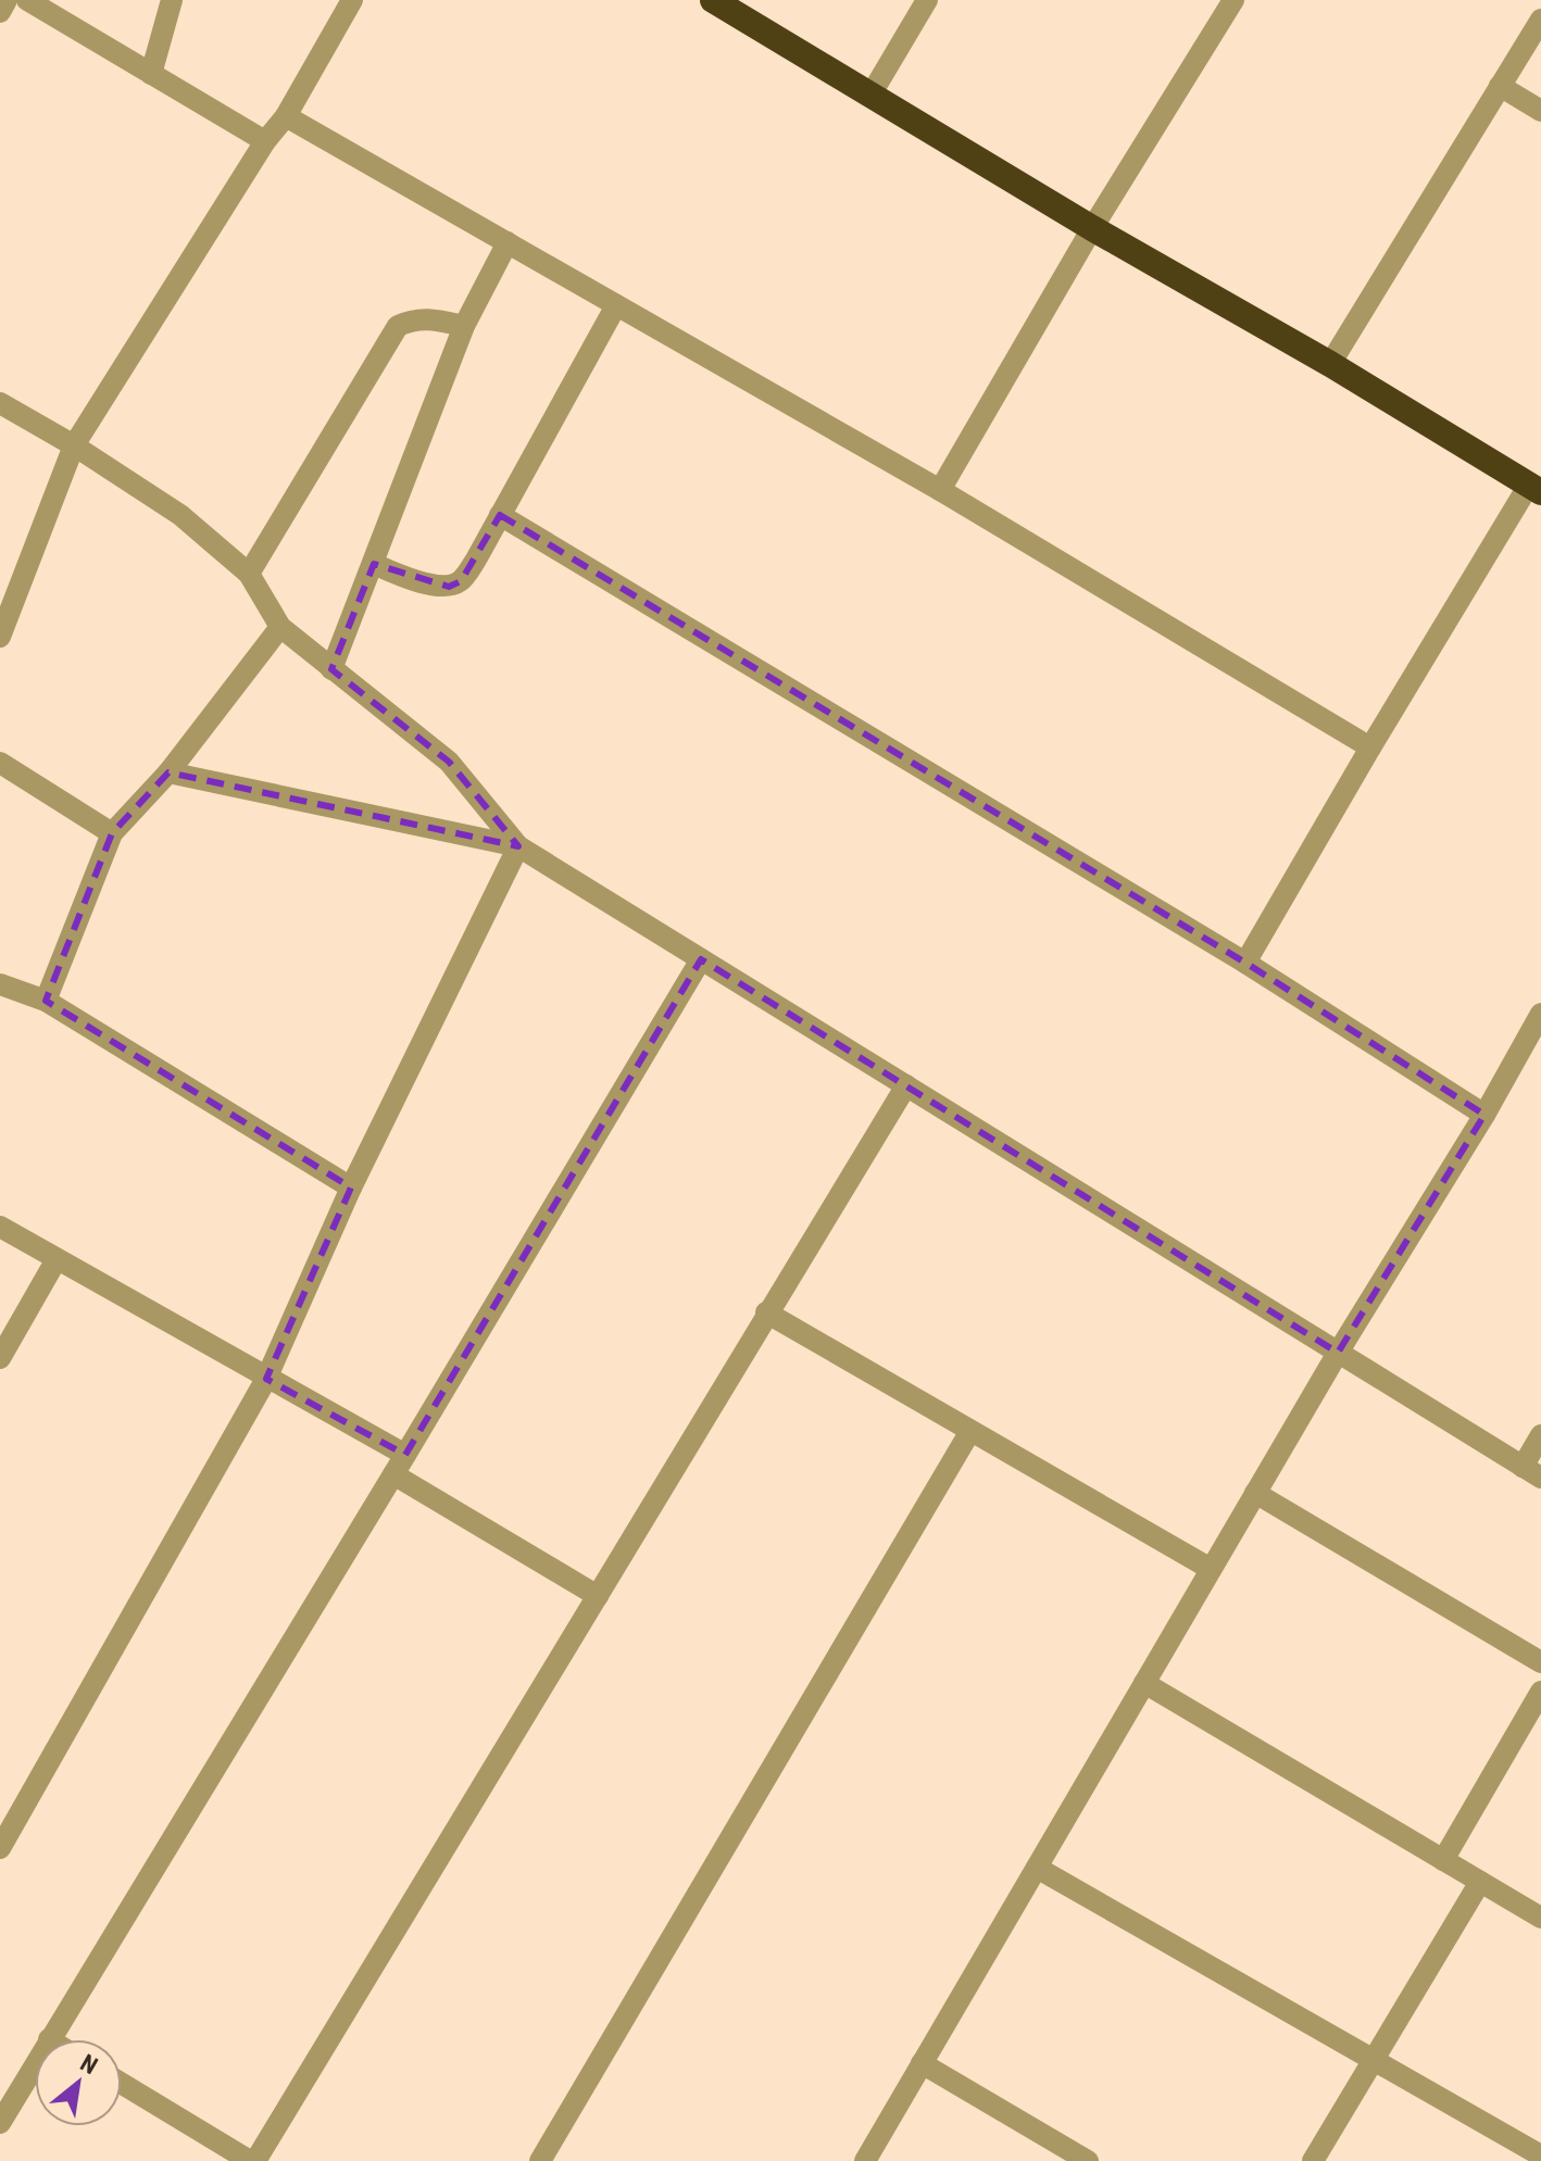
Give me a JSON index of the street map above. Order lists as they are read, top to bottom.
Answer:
{
  "north": "top right"
}
